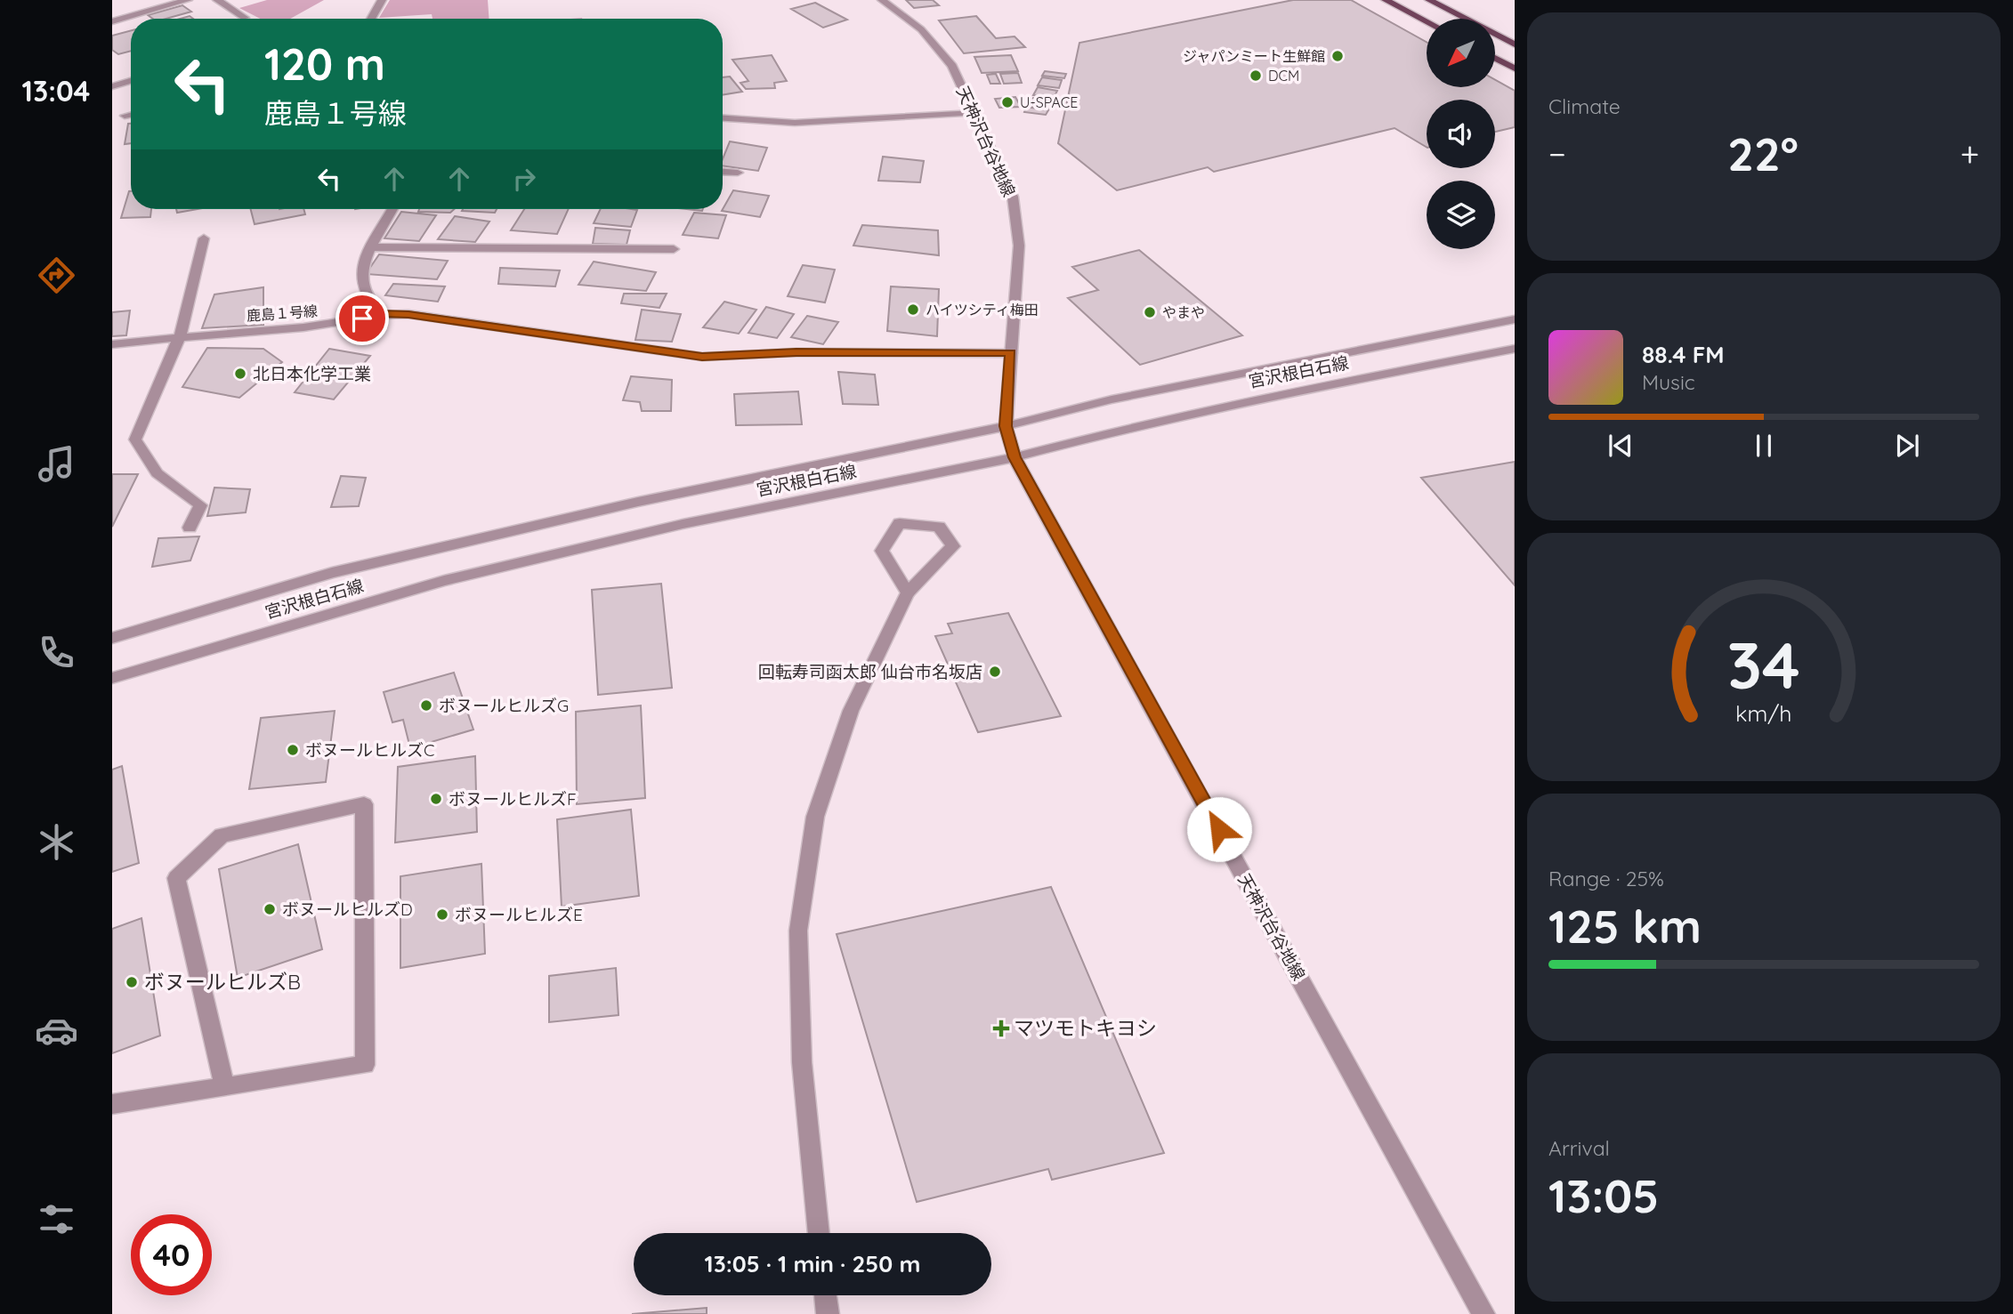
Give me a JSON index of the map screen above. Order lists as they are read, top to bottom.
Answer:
{
  "streets": {
    "street": ["天神沢台谷地線", "鹿島１号線", "宮沢根白石線"]
  },
  "crossings": [
    ["天神沢台谷地線", "鹿島１号線"],
    ["天神沢台谷地線", "宮沢根白石線"]
  ],
  "places": {
    "other": [
      "ジャパンミート生鮮館",
      "DCM",
      "U-SPACE",
      "ハイツシティ梅田",
      "やまや",
      "北日本化学工業",
      "回転寿司函太郎 仙台市名坂店",
      "ボヌールヒルズG",
      "ボヌールヒルズC",
      "ボヌールヒルズF",
      "ボヌールヒルズD",
      "ボヌールヒルズE",
      "ボヌールヒルズB"
    ],
    "health": ["マツモトキヨシ"]
  },
  "north": "bottom left",
  "page": {
    "tabs": "13:04",
    "tile": [
      "Climate",
      ["Range · 25%", "125 km"],
      ["Arrival", "13:05"]
    ],
    "turn": ["120 m", "鹿島１号線"],
    "heat": ["−", "22°", "+"],
    "song": ["88.4 FM", "Music"],
    "limit": "40",
    "trip": "13:05 · 1 min · 250 m",
    "gauge": ["34", "km/h"]
  }
}
